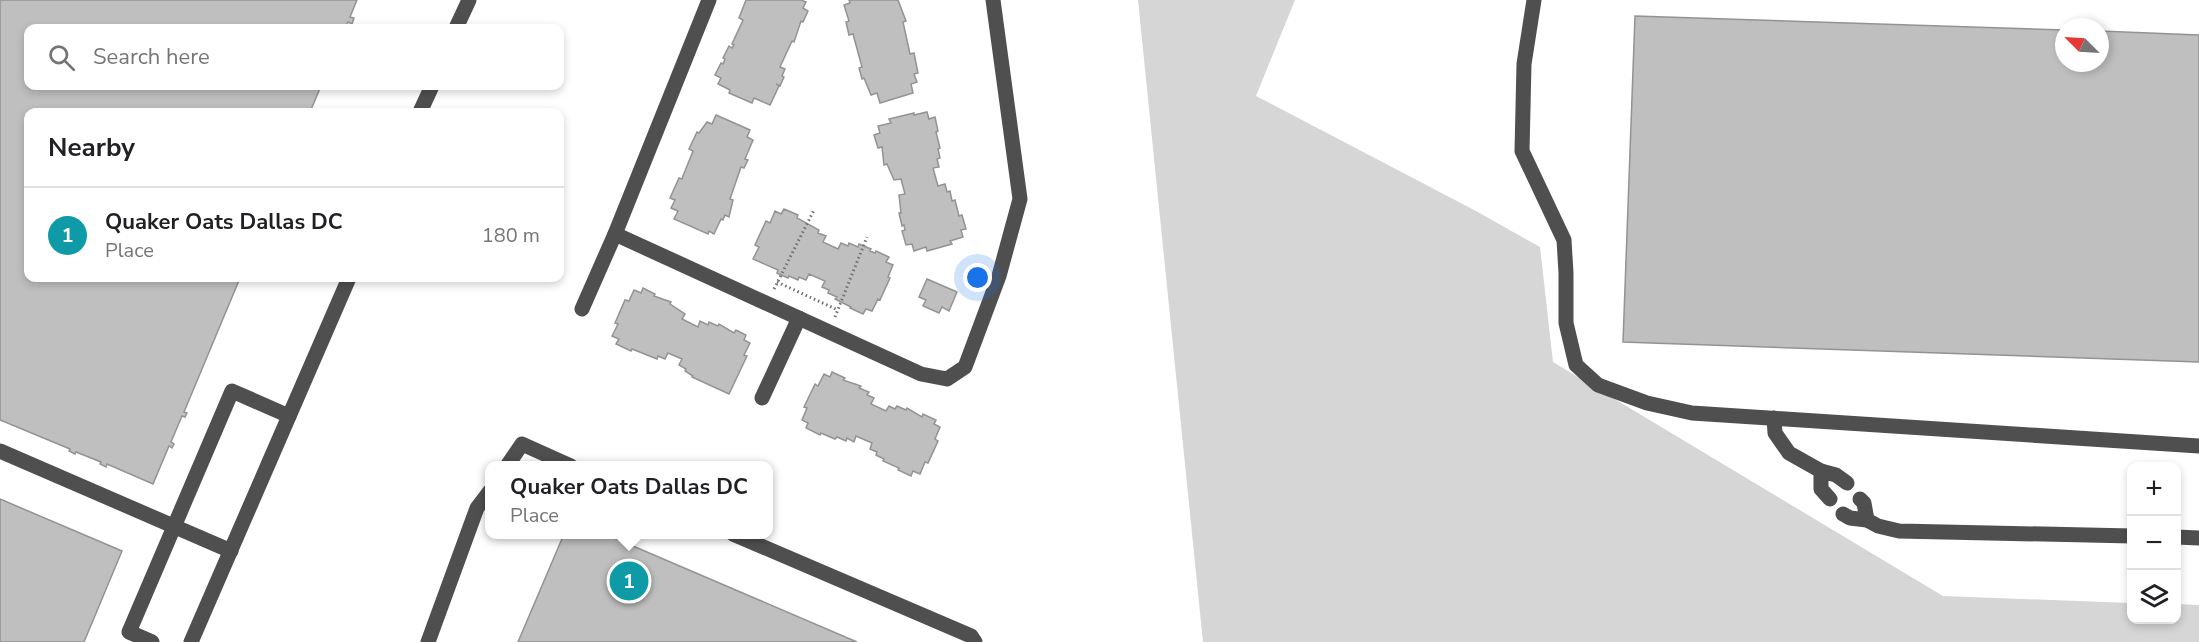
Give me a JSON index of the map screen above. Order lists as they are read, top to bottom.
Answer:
{
  "north": "top left",
  "page": {
    "search": "Search here",
    "heading": "Nearby",
    "list": [
      {
        "mark": "1",
        "name": "Quaker Oats Dallas DC",
        "note": "Place",
        "value": "180 m"
      }
    ],
    "popup": ["Quaker Oats Dallas DC", "Place"],
    "map_buttons": ["+", "−"],
    "pins": "1"
  }
}
